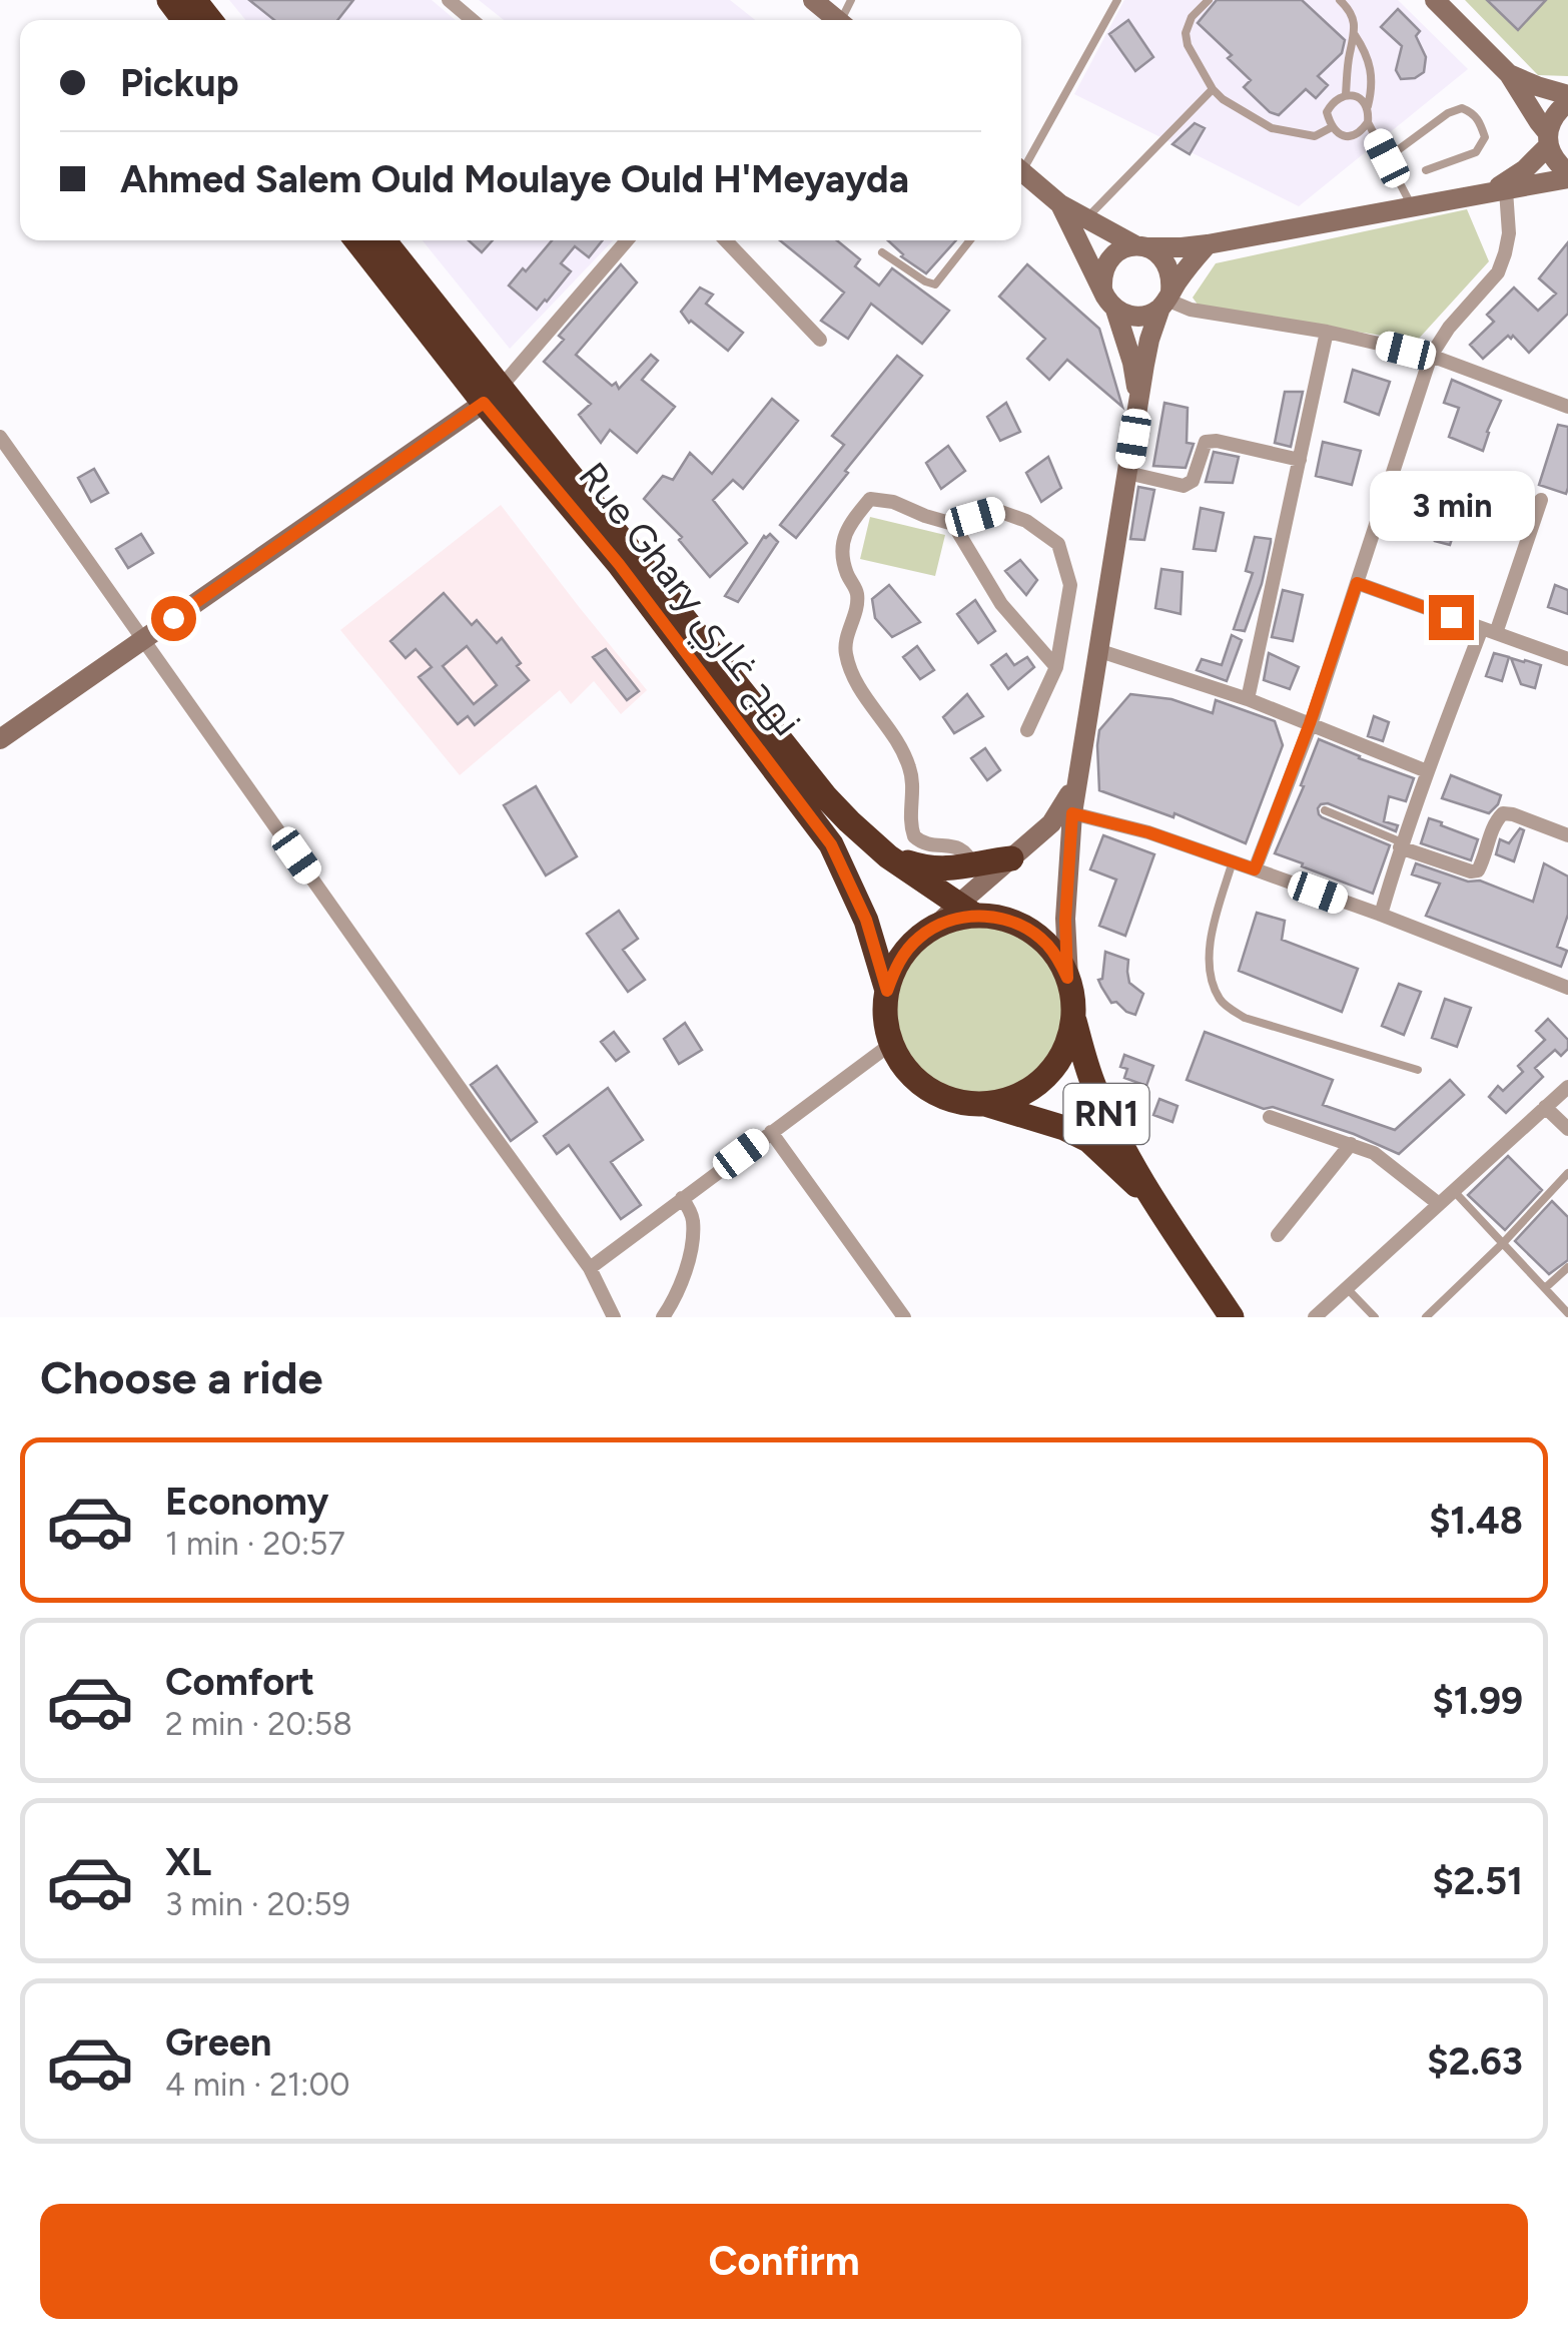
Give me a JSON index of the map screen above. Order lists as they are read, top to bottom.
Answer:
{
  "streets": {
    "highway": ["Rue Ghary نهج غاري", "RN1"]
  },
  "crossings": [
    ["Rue Ghary نهج غاري", "RN1"]
  ],
  "page": {
    "banner": ["Pickup", "Ahmed Salem Ould Moulaye Ould H'Meyayda"],
    "bubble": "3 min",
    "heading": "Choose a ride",
    "list": [
      {
        "name": "Economy",
        "note": "1 min · 20:57",
        "value": "$1.48"
      },
      {
        "name": "Comfort",
        "note": "2 min · 20:58",
        "value": "$1.99"
      },
      {
        "name": "XL",
        "note": "3 min · 20:59",
        "value": "$2.51"
      },
      {
        "name": "Green",
        "note": "4 min · 21:00",
        "value": "$2.63"
      }
    ],
    "buttons": "Confirm"
  }
}
